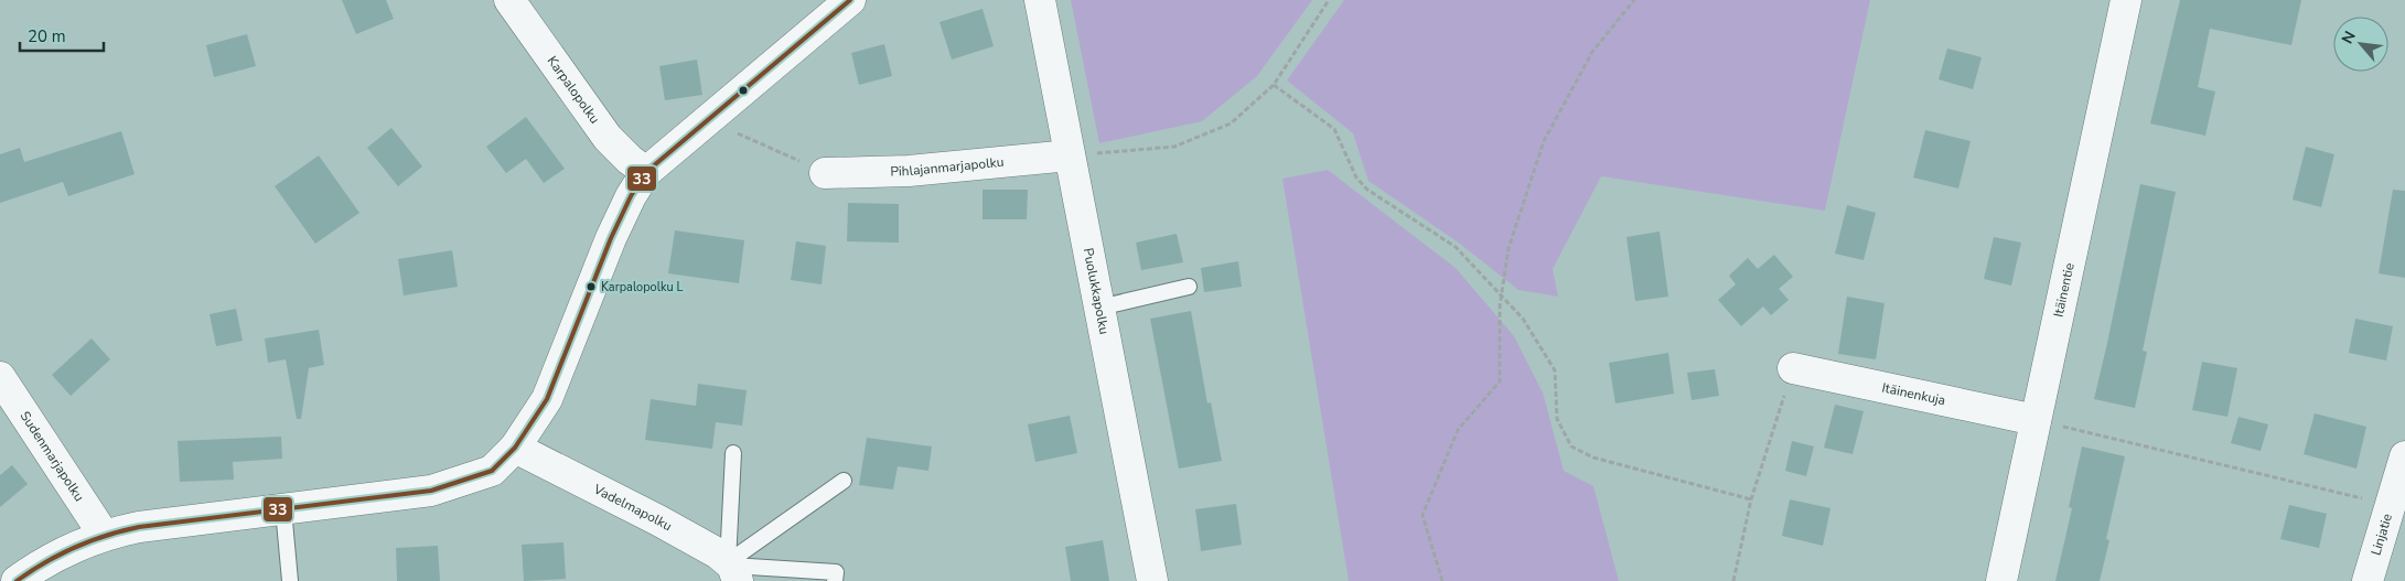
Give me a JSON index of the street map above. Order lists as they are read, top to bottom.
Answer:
{
  "streets": {
    "street": [
      "Karpalopolku",
      "Pihlajanmarjapolku",
      "Puolukkapolku",
      "Itäinentie",
      "Itäinenkuja",
      "Sudenmarjapolku",
      "Vadelmapolku",
      "Linjatie"
    ]
  },
  "crossings": [
    ["Pihlajanmarjapolku", "Puolukkapolku"],
    ["Itäinentie", "Itäinenkuja"]
  ],
  "places": ["Karpalopolku L"],
  "lines": ["transit line 33"],
  "scale_bar": "20 m",
  "north": "top left"
}
